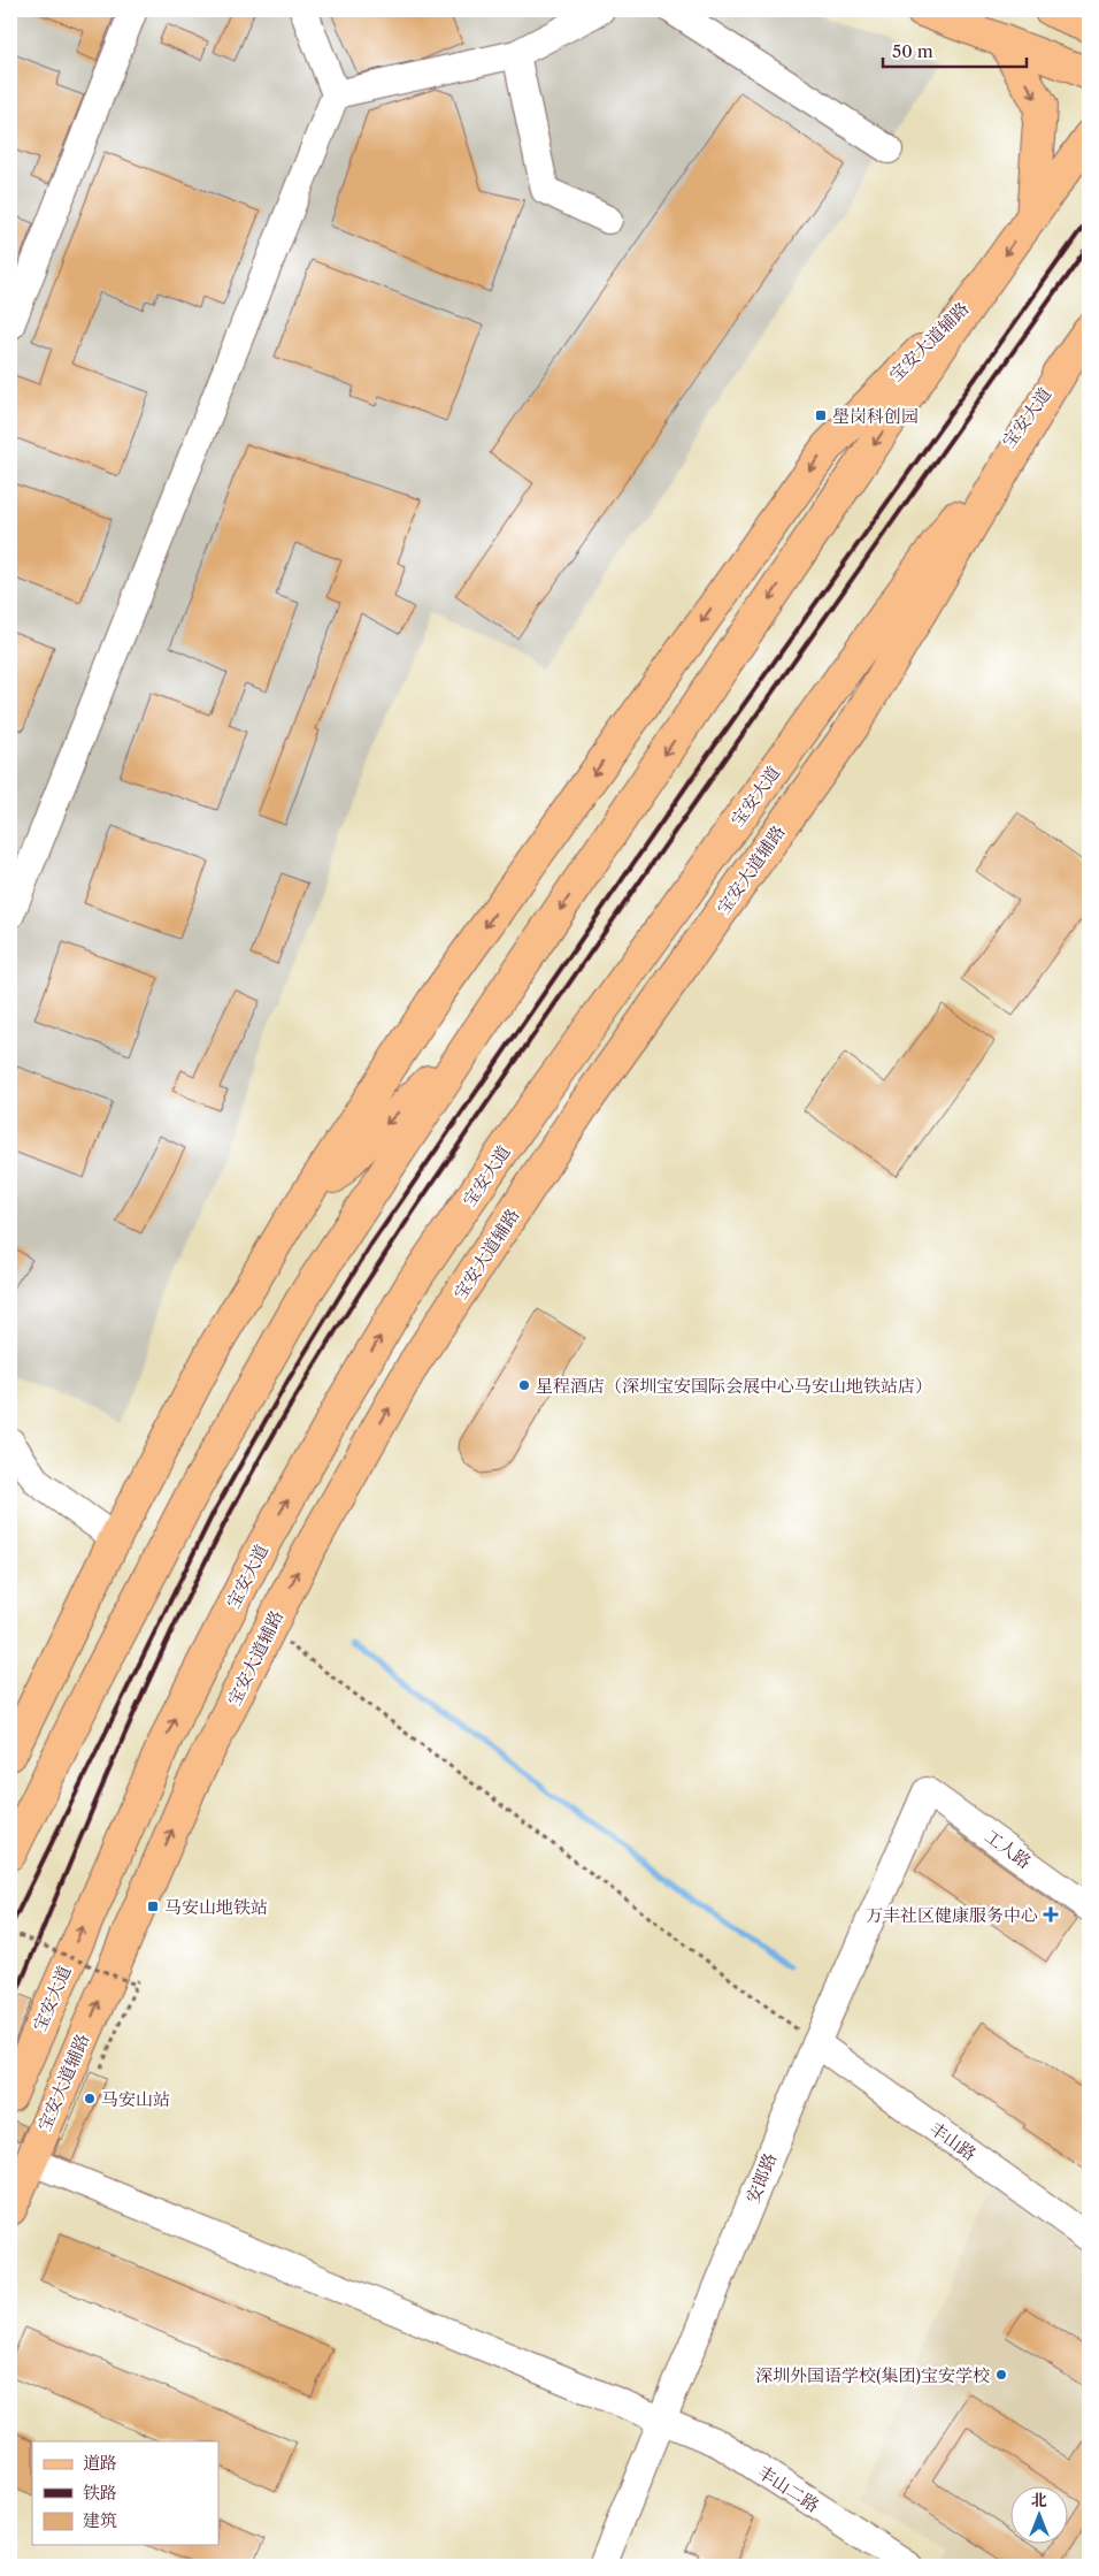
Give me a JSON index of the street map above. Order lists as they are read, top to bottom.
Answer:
{
  "streets": {
    "main road": ["宝安大道辅路", "宝安大道"],
    "street": [
      "工人路",
      "丰山路",
      "安郎路",
      "丰山二路"
    ]
  },
  "crossings": [
    ["宝安大道辅路", "宝安大道"],
    ["宝安大道辅路", "丰山二路"],
    ["工人路", "安郎路"],
    ["丰山路", "安郎路"],
    ["安郎路", "丰山二路"]
  ],
  "places": {
    "transit": ["壆岗科创园", "马安山地铁站"],
    "other": ["星程酒店（深圳宝安国际会展中心马安山地铁站店）", "马安山站", "深圳外国语学校(集团)宝安学校"],
    "health": ["万丰社区健康服务中心"]
  },
  "legend": ["道路", "铁路", "建筑"],
  "scale_bar": "50 m",
  "north": "top"
}
